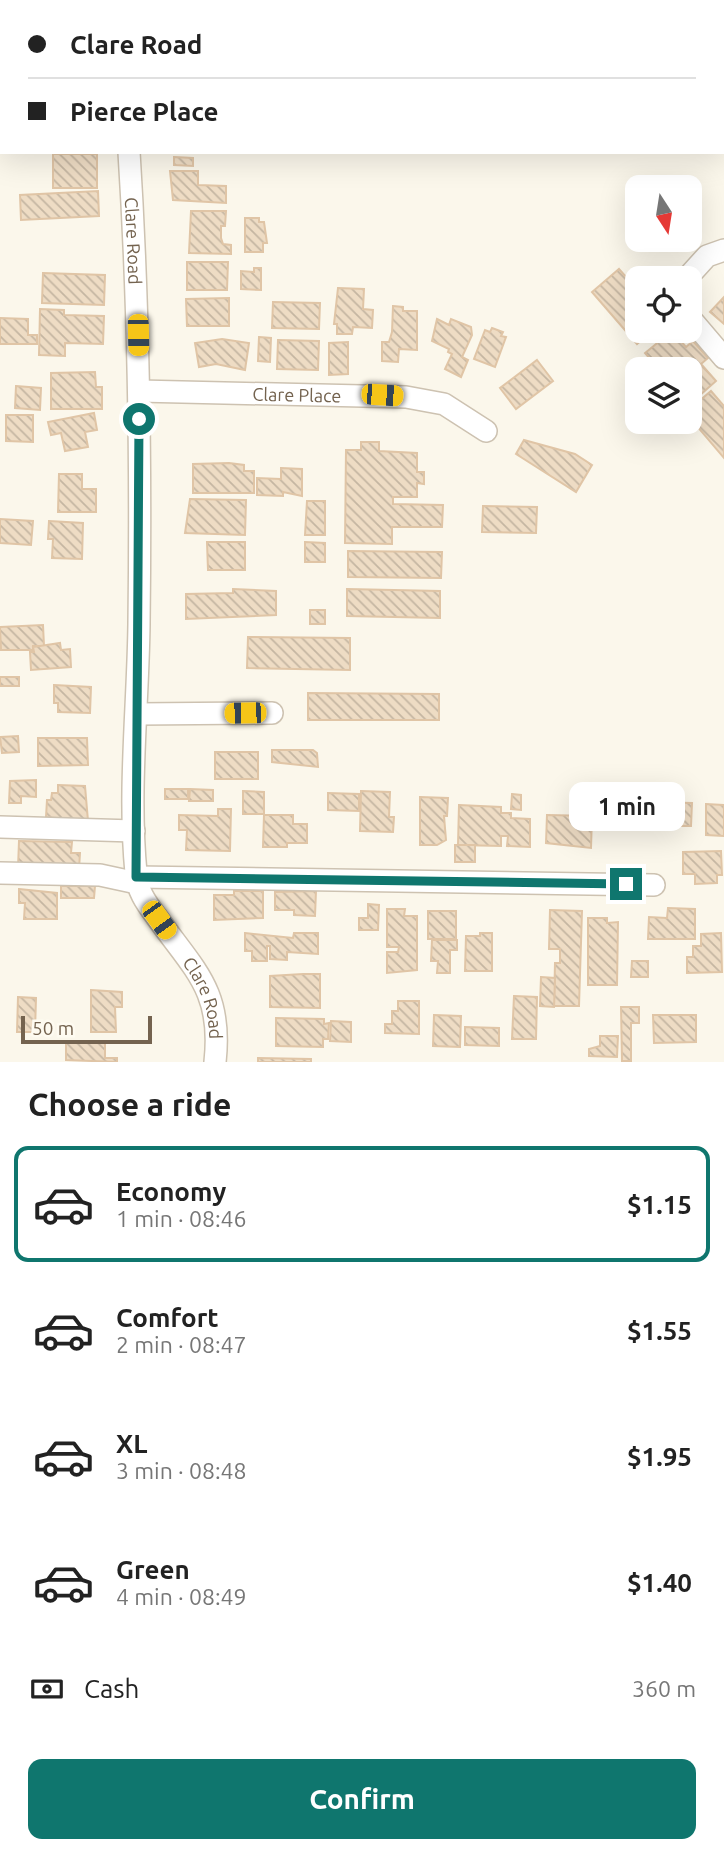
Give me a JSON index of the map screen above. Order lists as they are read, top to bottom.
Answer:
{
  "streets": {
    "street": ["Clare Road", "Clare Place"]
  },
  "crossings": [
    ["Clare Road", "Clare Place"]
  ],
  "scale_bar": "50 m",
  "north": "bottom",
  "page": {
    "banner": ["Clare Road", "Pierce Place"],
    "bubble": "1 min",
    "scale": "50 m",
    "heading": "Choose a ride",
    "list": [
      {
        "name": "Economy",
        "note": "1 min · 08:46",
        "value": "$1.15"
      },
      {
        "name": "Comfort",
        "note": "2 min · 08:47",
        "value": "$1.55"
      },
      {
        "name": "XL",
        "note": "3 min · 08:48",
        "value": "$1.95"
      },
      {
        "name": "Green",
        "note": "4 min · 08:49",
        "value": "$1.40"
      }
    ],
    "pay": ["Cash", "360 m"],
    "buttons": "Confirm"
  }
}
